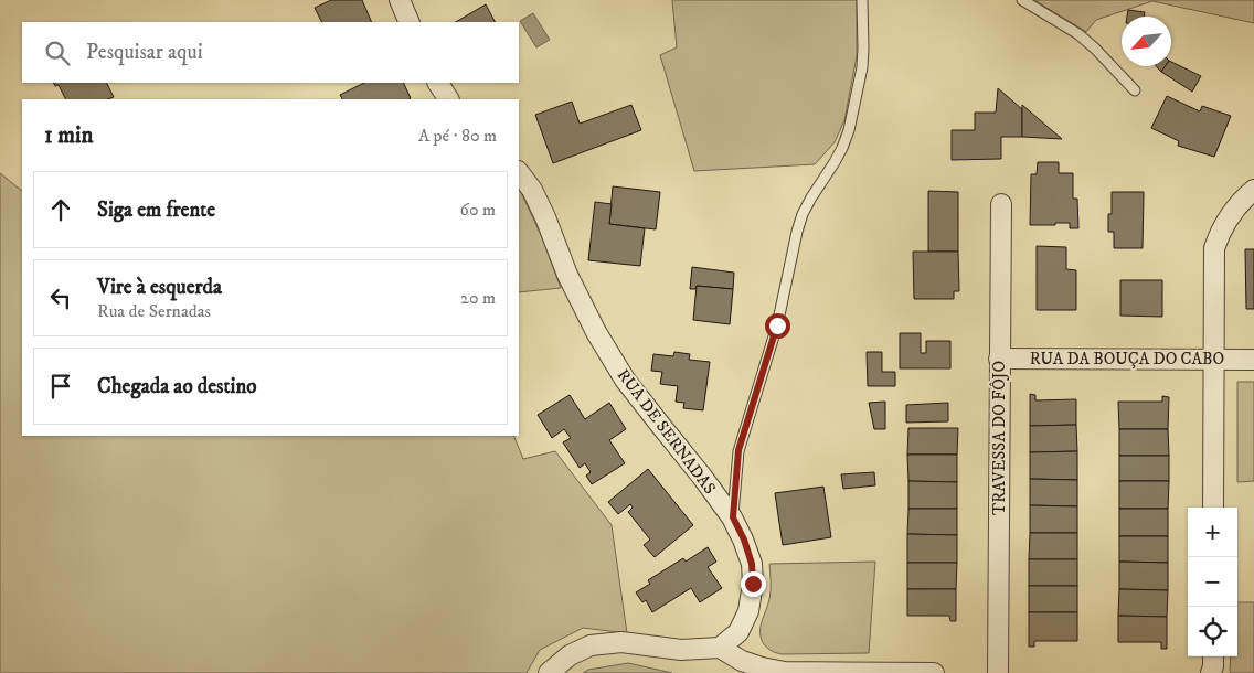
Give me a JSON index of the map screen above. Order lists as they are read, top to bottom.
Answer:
{
  "streets": {
    "street": ["RUA DA BOUÇA DO CABO", "RUA DE SERNADAS", "TRAVESSA DO FÔJO"]
  },
  "crossings": [
    ["RUA DA BOUÇA DO CABO", "TRAVESSA DO FÔJO"]
  ],
  "north": "bottom left",
  "page": {
    "search": "Pesquisar aqui",
    "heading": ["1 min", "A pé · 80 m"],
    "list": [
      ["Siga em frente", "60 m"],
      ["Vire à esquerda", "Rua de Sernadas", "20 m"],
      "Chegada ao destino"
    ],
    "map_buttons": ["+", "−"]
  }
}
